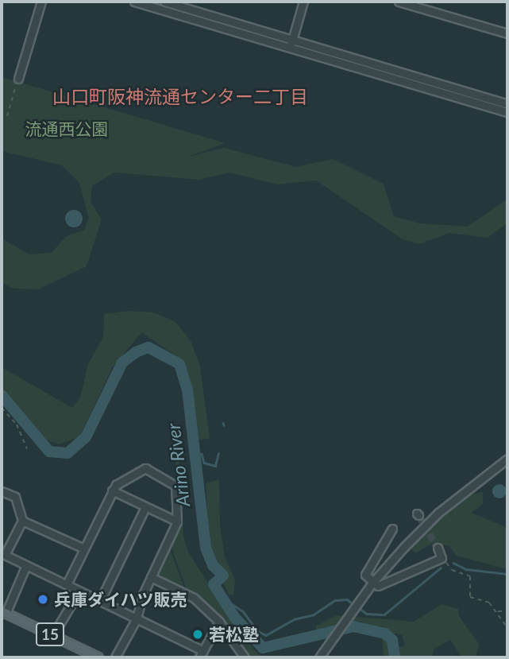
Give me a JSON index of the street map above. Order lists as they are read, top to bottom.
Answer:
{
  "streets": {
    "main road": ["15"]
  },
  "districts": ["山口町阪神流通センター二丁目"],
  "water": ["Arino River"],
  "parks": ["流通西公園"],
  "places": ["兵庫ダイハツ販売", "若松塾"]
}
